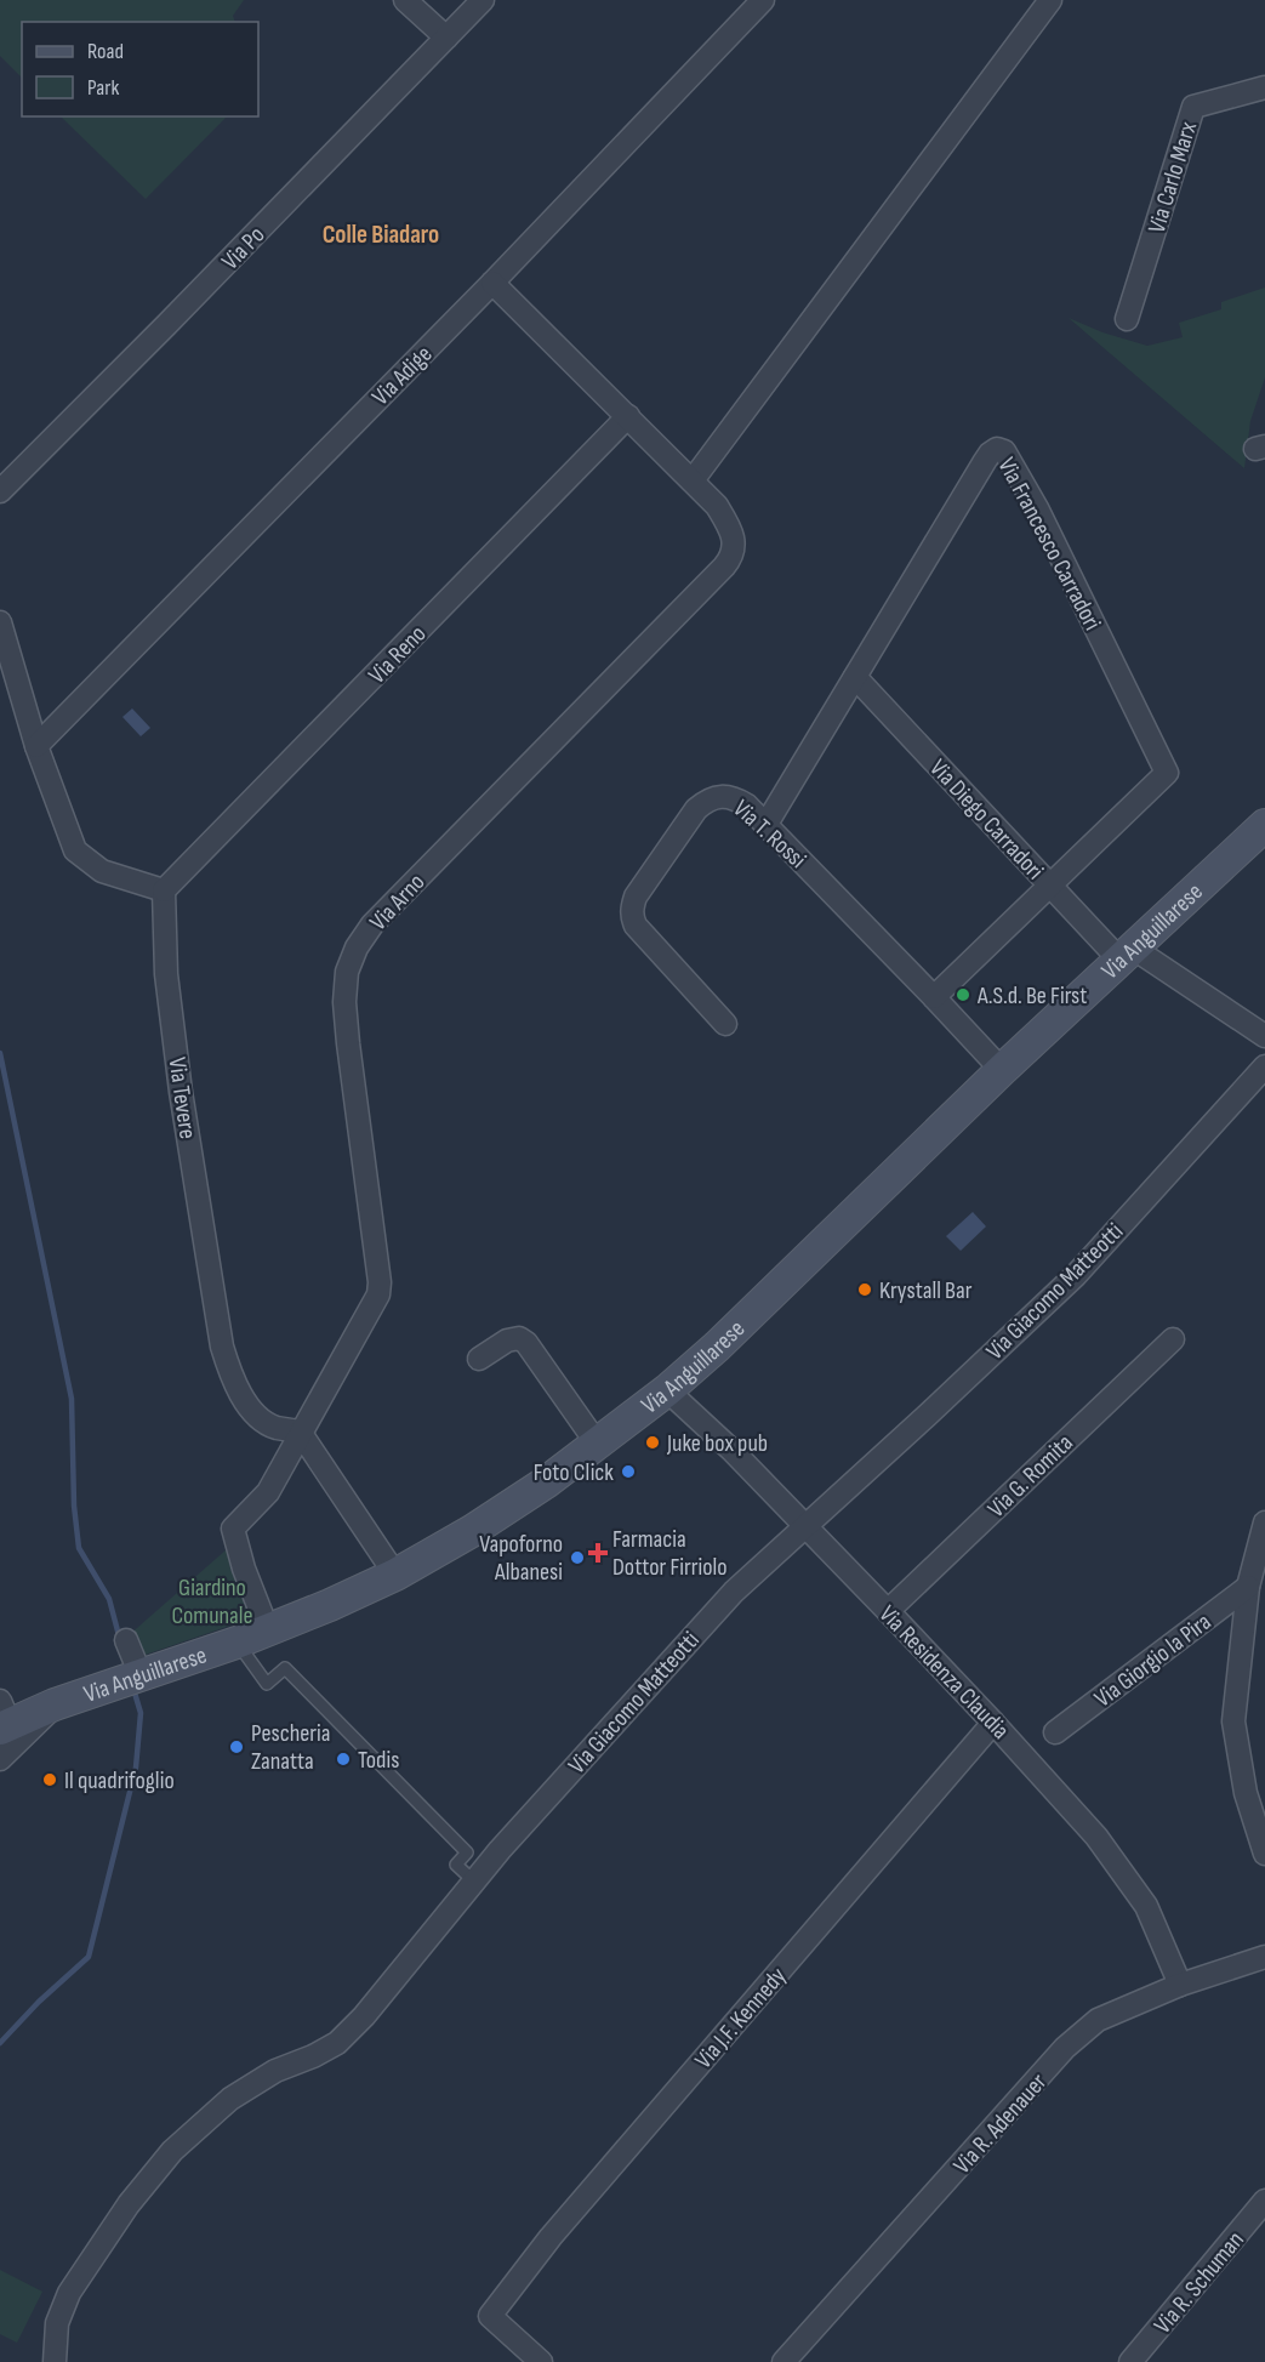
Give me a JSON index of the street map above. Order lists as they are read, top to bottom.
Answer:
{
  "streets": {
    "main road": ["Via Anguillarese"],
    "street": [
      "Via Carlo Marx",
      "Via Po",
      "Via Adige",
      "Via Francesco Carradori",
      "Via Reno",
      "Via Diego Carradori",
      "Via T. Rossi",
      "Via Arno",
      "Via Tevere",
      "Via Giacomo Matteotti",
      "Via G. Romita",
      "Via Giorgio la Pira",
      "Via Residenza Claudia",
      "Via J.F. Kennedy",
      "Via R. Adenauer",
      "Via R. Schuman"
    ]
  },
  "crossings": [
    ["Via Francesco Carradori", "Via Diego Carradori"],
    ["Via Francesco Carradori", "Via T. Rossi"],
    ["Via Reno", "Via Tevere"],
    ["Via Diego Carradori", "Via Anguillarese"],
    ["Via T. Rossi", "Via Anguillarese"],
    ["Via Arno", "Via Tevere"],
    ["Via Anguillarese", "Via Residenza Claudia"],
    ["Via Giacomo Matteotti", "Via Residenza Claudia"],
    ["Via G. Romita", "Via Residenza Claudia"],
    ["Via Residenza Claudia", "Via J.F. Kennedy"],
    ["Via Residenza Claudia", "Via R. Adenauer"]
  ],
  "districts": ["Colle Biadaro"],
  "parks": ["Giardino Comunale"],
  "places": {
    "other": [
      "A.S.d. Be First",
      "Krystall Bar",
      "Juke box pub",
      "Foto Click",
      "Vapoforno Albanesi",
      "Pescheria Zanatta",
      "Todis",
      "Il quadrifoglio"
    ],
    "health": ["Farmacia Dottor Firriolo"]
  },
  "legend": ["Road", "Park"]
}
